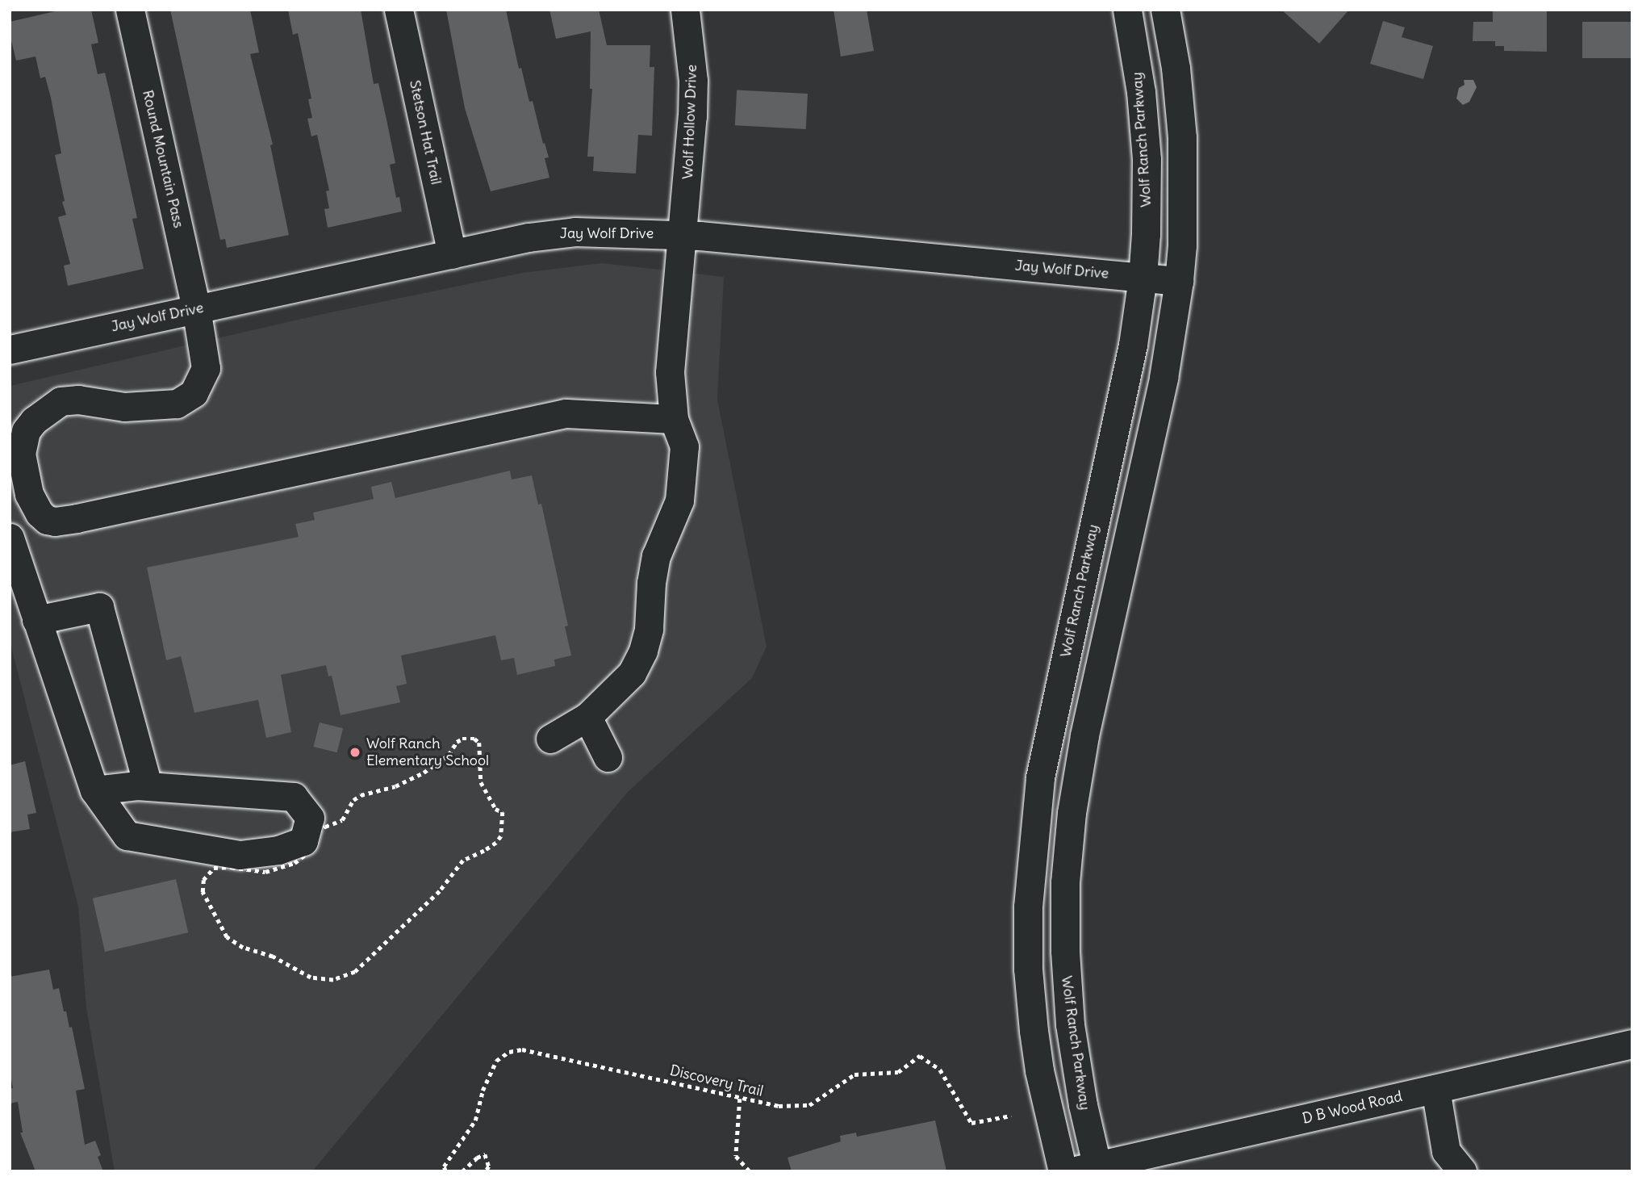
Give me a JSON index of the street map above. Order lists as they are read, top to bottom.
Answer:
{
  "streets": {
    "street": [
      "Wolf Hollow Drive",
      "Stetson Hat Trail",
      "Wolf Ranch Parkway",
      "Round Mountain Pass",
      "Jay Wolf Drive",
      "D B Wood Road"
    ],
    "path": ["Discovery Trail"]
  },
  "crossings": [
    ["Wolf Hollow Drive", "Round Mountain Pass"],
    ["Wolf Hollow Drive", "Jay Wolf Drive"],
    ["Stetson Hat Trail", "Jay Wolf Drive"],
    ["Wolf Ranch Parkway", "Jay Wolf Drive"],
    ["Wolf Ranch Parkway", "D B Wood Road"],
    ["Round Mountain Pass", "Jay Wolf Drive"]
  ],
  "places": ["Wolf Ranch Elementary School"]
}
